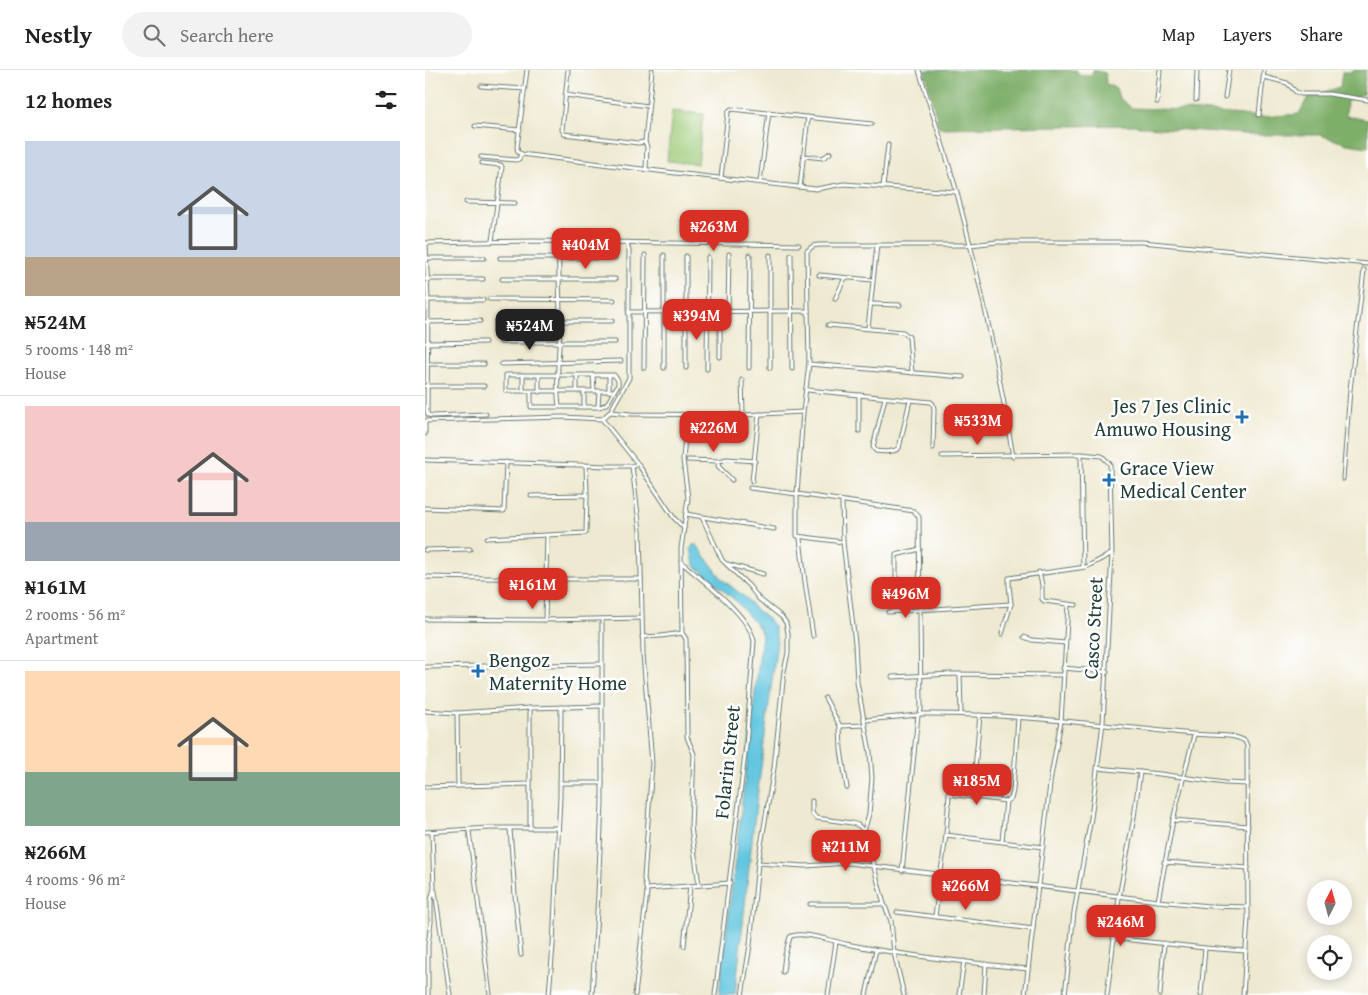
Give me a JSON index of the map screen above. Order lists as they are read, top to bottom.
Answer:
{
  "streets": {
    "street": ["Casco Street", "Folarin Street"]
  },
  "places": {
    "health": ["Jes 7 Jes Clinic Amuwo Housing", "Grace View Medical Center", "Bengoz Maternity Home"]
  },
  "north": "top",
  "page": {
    "header": "Nestly",
    "search": "Search here",
    "nav": ["Map", "Layers", "Share"],
    "heading": "12 homes",
    "list": [
      {
        "name": "₦524M",
        "note": "5 rooms · 148 m² · House"
      },
      {
        "name": "₦161M",
        "note": "2 rooms · 56 m² · Apartment"
      },
      {
        "name": "₦266M",
        "note": "4 rooms · 96 m² · House"
      }
    ],
    "price": [
      "₦263M",
      "₦404M",
      "₦394M",
      "₦524M",
      "₦533M",
      "₦226M",
      "₦161M",
      "₦496M",
      "₦185M",
      "₦211M",
      "₦266M",
      "₦246M"
    ]
  }
}
